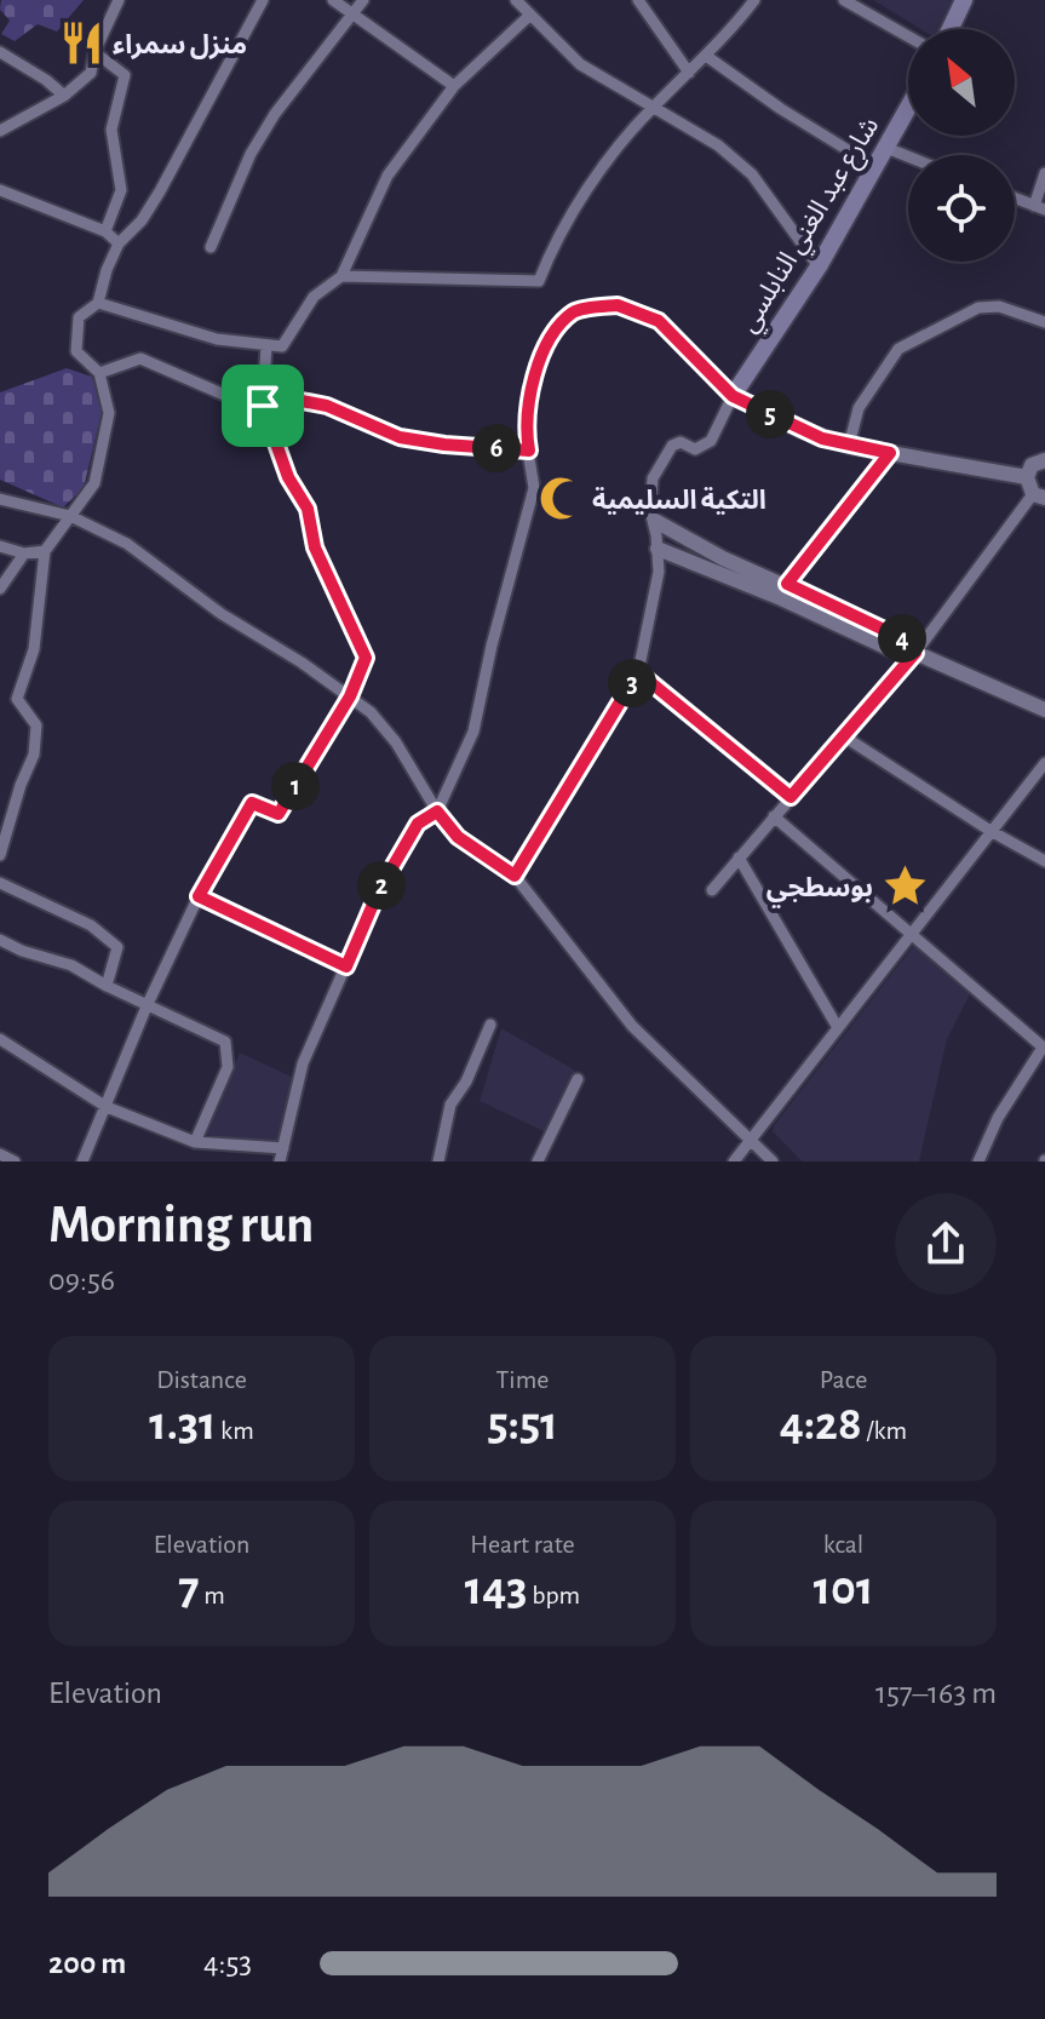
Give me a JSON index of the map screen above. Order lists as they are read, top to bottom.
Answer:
{
  "streets": {
    "main road": ["شارع عبد الغني النابلسي"]
  },
  "places": {
    "restaurant": ["منزل سمراء"],
    "mosque": ["التكية السليمية"],
    "place": ["بوسطجي"]
  },
  "north": "top left",
  "page": {
    "pins": [
      "5",
      "6",
      "4",
      "3",
      "1",
      "2"
    ],
    "heading": ["Morning run", "09:56"],
    "stats": [
      ["Distance", "1.31 km"],
      ["Time", "5:51"],
      ["Pace", "4:28 /km"],
      ["Elevation", "7 m"],
      ["Heart rate", "143 bpm"],
      ["kcal", "101"]
    ],
    "chart": ["Elevation", "157–163 m"],
    "list": [
      {
        "name": "200 m",
        "note": "4:53"
      }
    ]
  }
}
